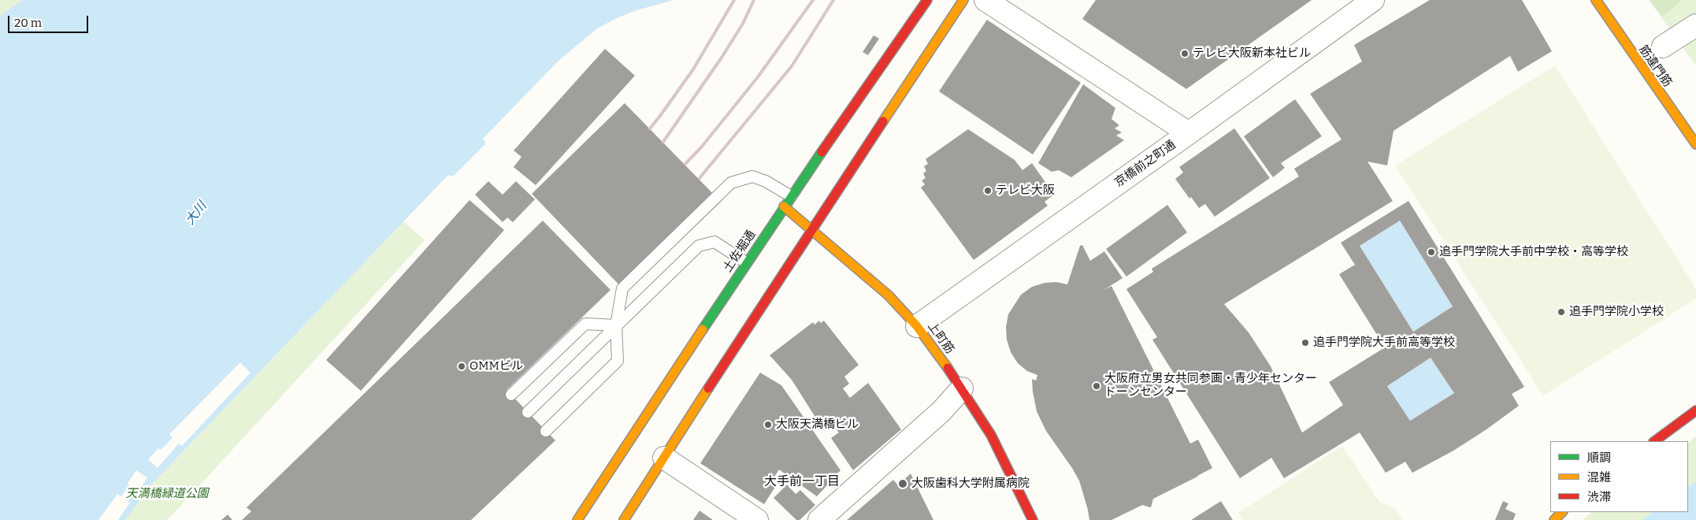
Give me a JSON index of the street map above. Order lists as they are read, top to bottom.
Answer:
{
  "streets": {
    "main road": ["筋違門筋", "土佐堀通", "上町筋"],
    "street": ["京橋前之町通"]
  },
  "crossings": [
    ["京橋前之町通", "上町筋"],
    ["土佐堀通", "上町筋"]
  ],
  "districts": ["大手前一丁目"],
  "water": ["大川"],
  "parks": ["天満橋緑道公園"],
  "places": [
    "テレビ大阪新本社ビル",
    "テレビ大阪",
    "追手門学院大手前中学校・高等学校",
    "追手門学院小学校",
    "追手門学院大手前高等学校",
    "OMMビル",
    "大阪府立男女共同参画・青少年センター ドーンセンター",
    "大阪天満橋ビル",
    "大阪歯科大学附属病院"
  ],
  "legend": ["順調", "混雑", "渋滞"],
  "scale_bar": "20 m"
}
